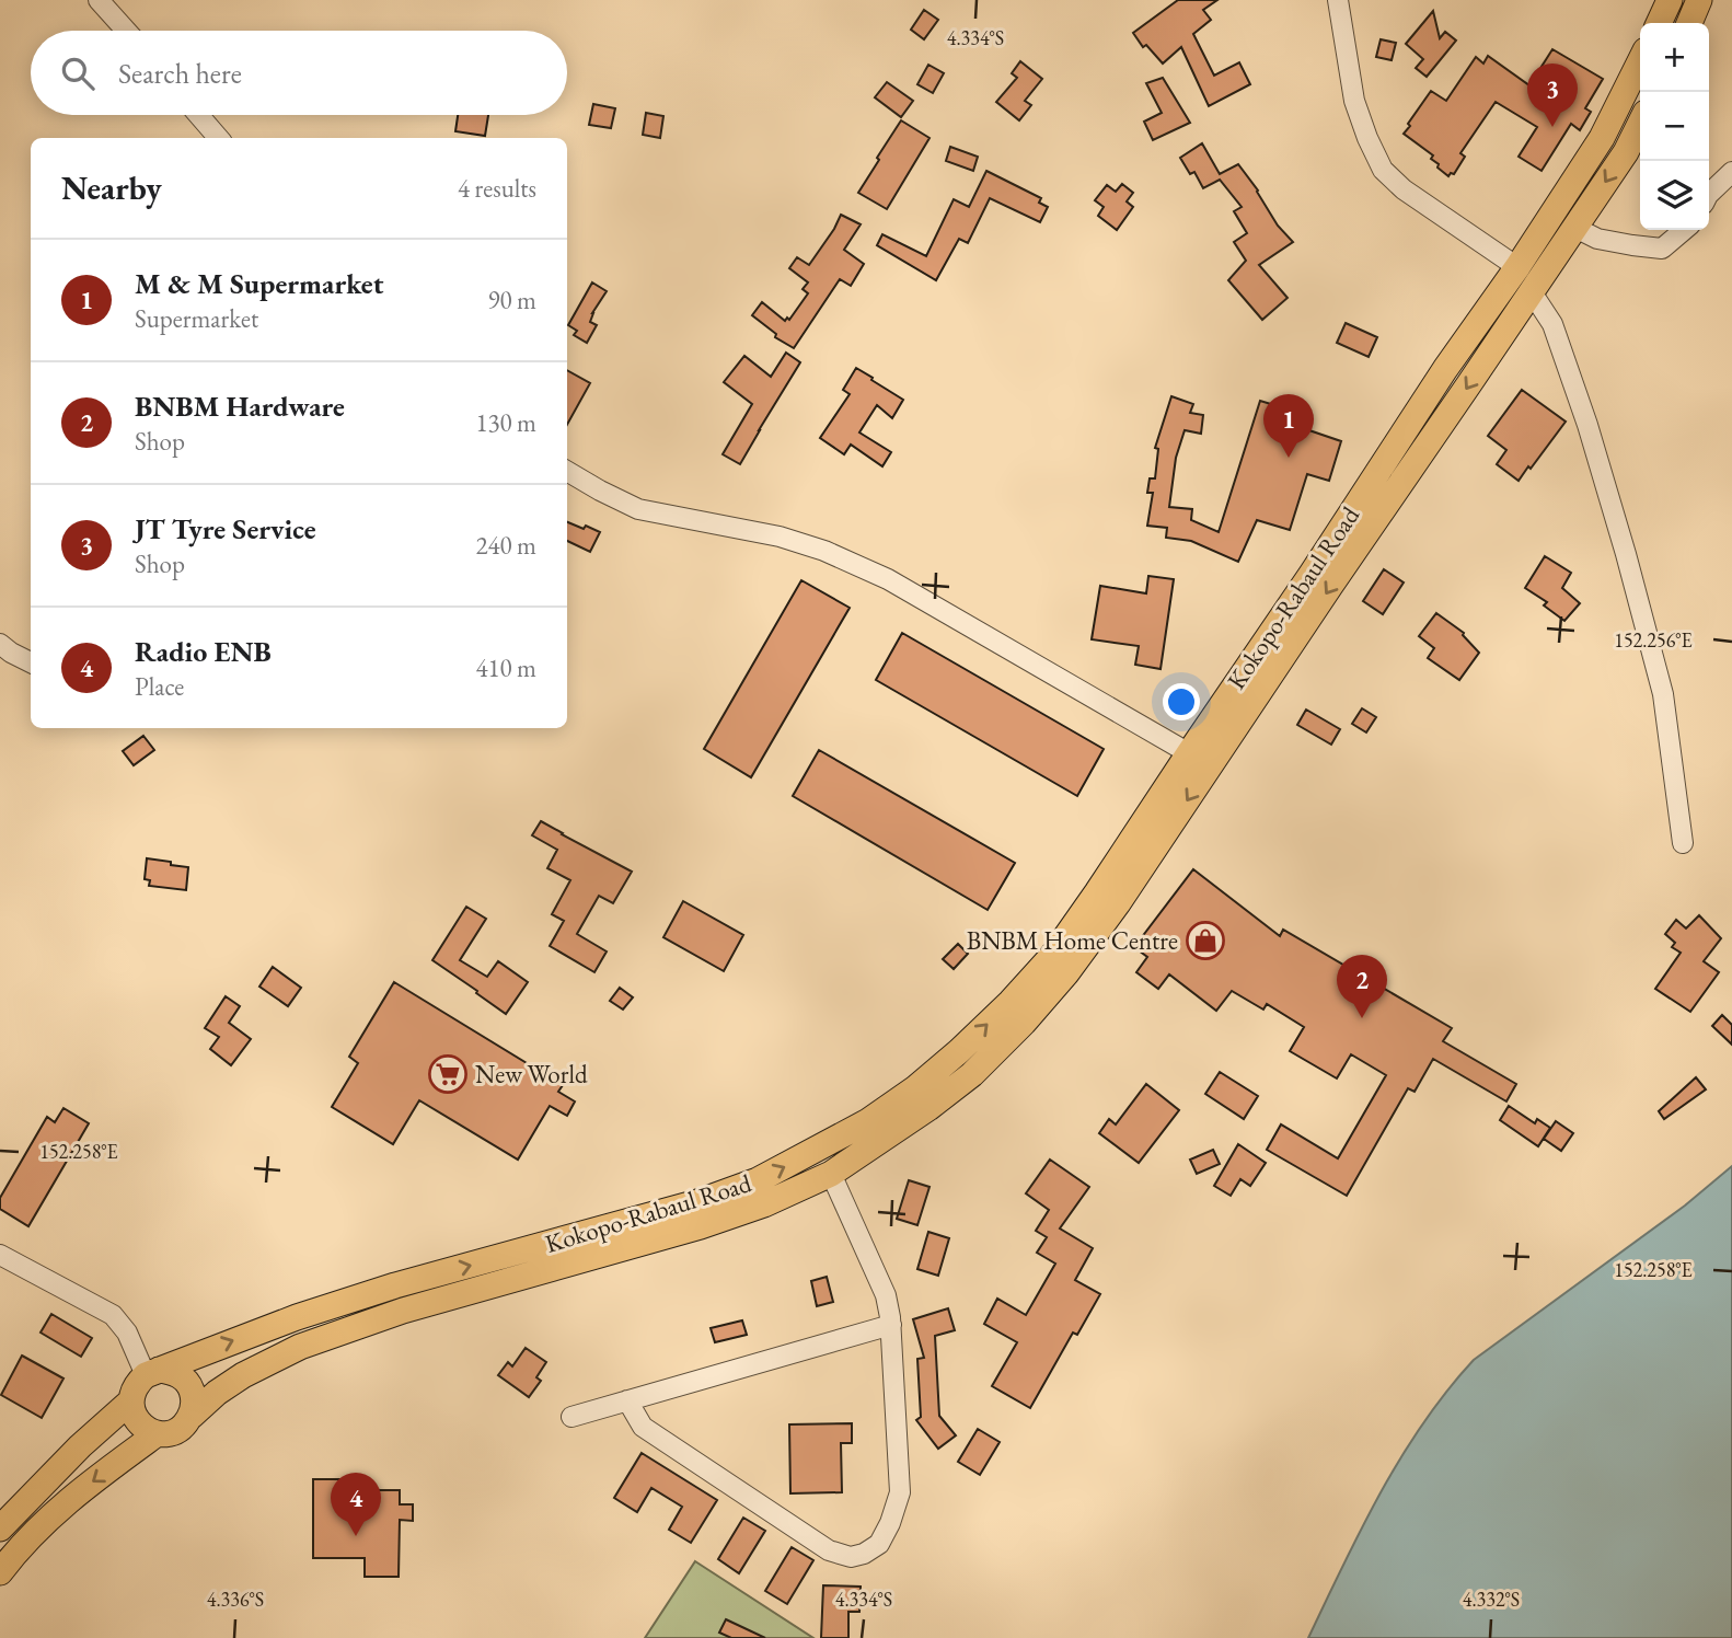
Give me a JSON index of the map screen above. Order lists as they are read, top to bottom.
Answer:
{
  "streets": {
    "main road": ["Kokopo-Rabaul Road"]
  },
  "places": {
    "shop": ["BNBM Home Centre"],
    "supermarket": ["New World"]
  },
  "page": {
    "map_buttons": ["+", "−"],
    "search": "Search here",
    "pins": [
      "3",
      "1",
      "2",
      "4"
    ],
    "heading": ["Nearby", "4 results"],
    "list": [
      {
        "mark": "1",
        "name": "M & M Supermarket",
        "note": "Supermarket",
        "value": "90 m"
      },
      {
        "mark": "2",
        "name": "BNBM Hardware",
        "note": "Shop",
        "value": "130 m"
      },
      {
        "mark": "3",
        "name": "JT Tyre Service",
        "note": "Shop",
        "value": "240 m"
      },
      {
        "mark": "4",
        "name": "Radio ENB",
        "note": "Place",
        "value": "410 m"
      }
    ]
  },
  "coordinates": [
    "4.334°S",
    "152.256°E",
    "152.258°E",
    "4.336°S",
    "4.332°S"
  ]
}
